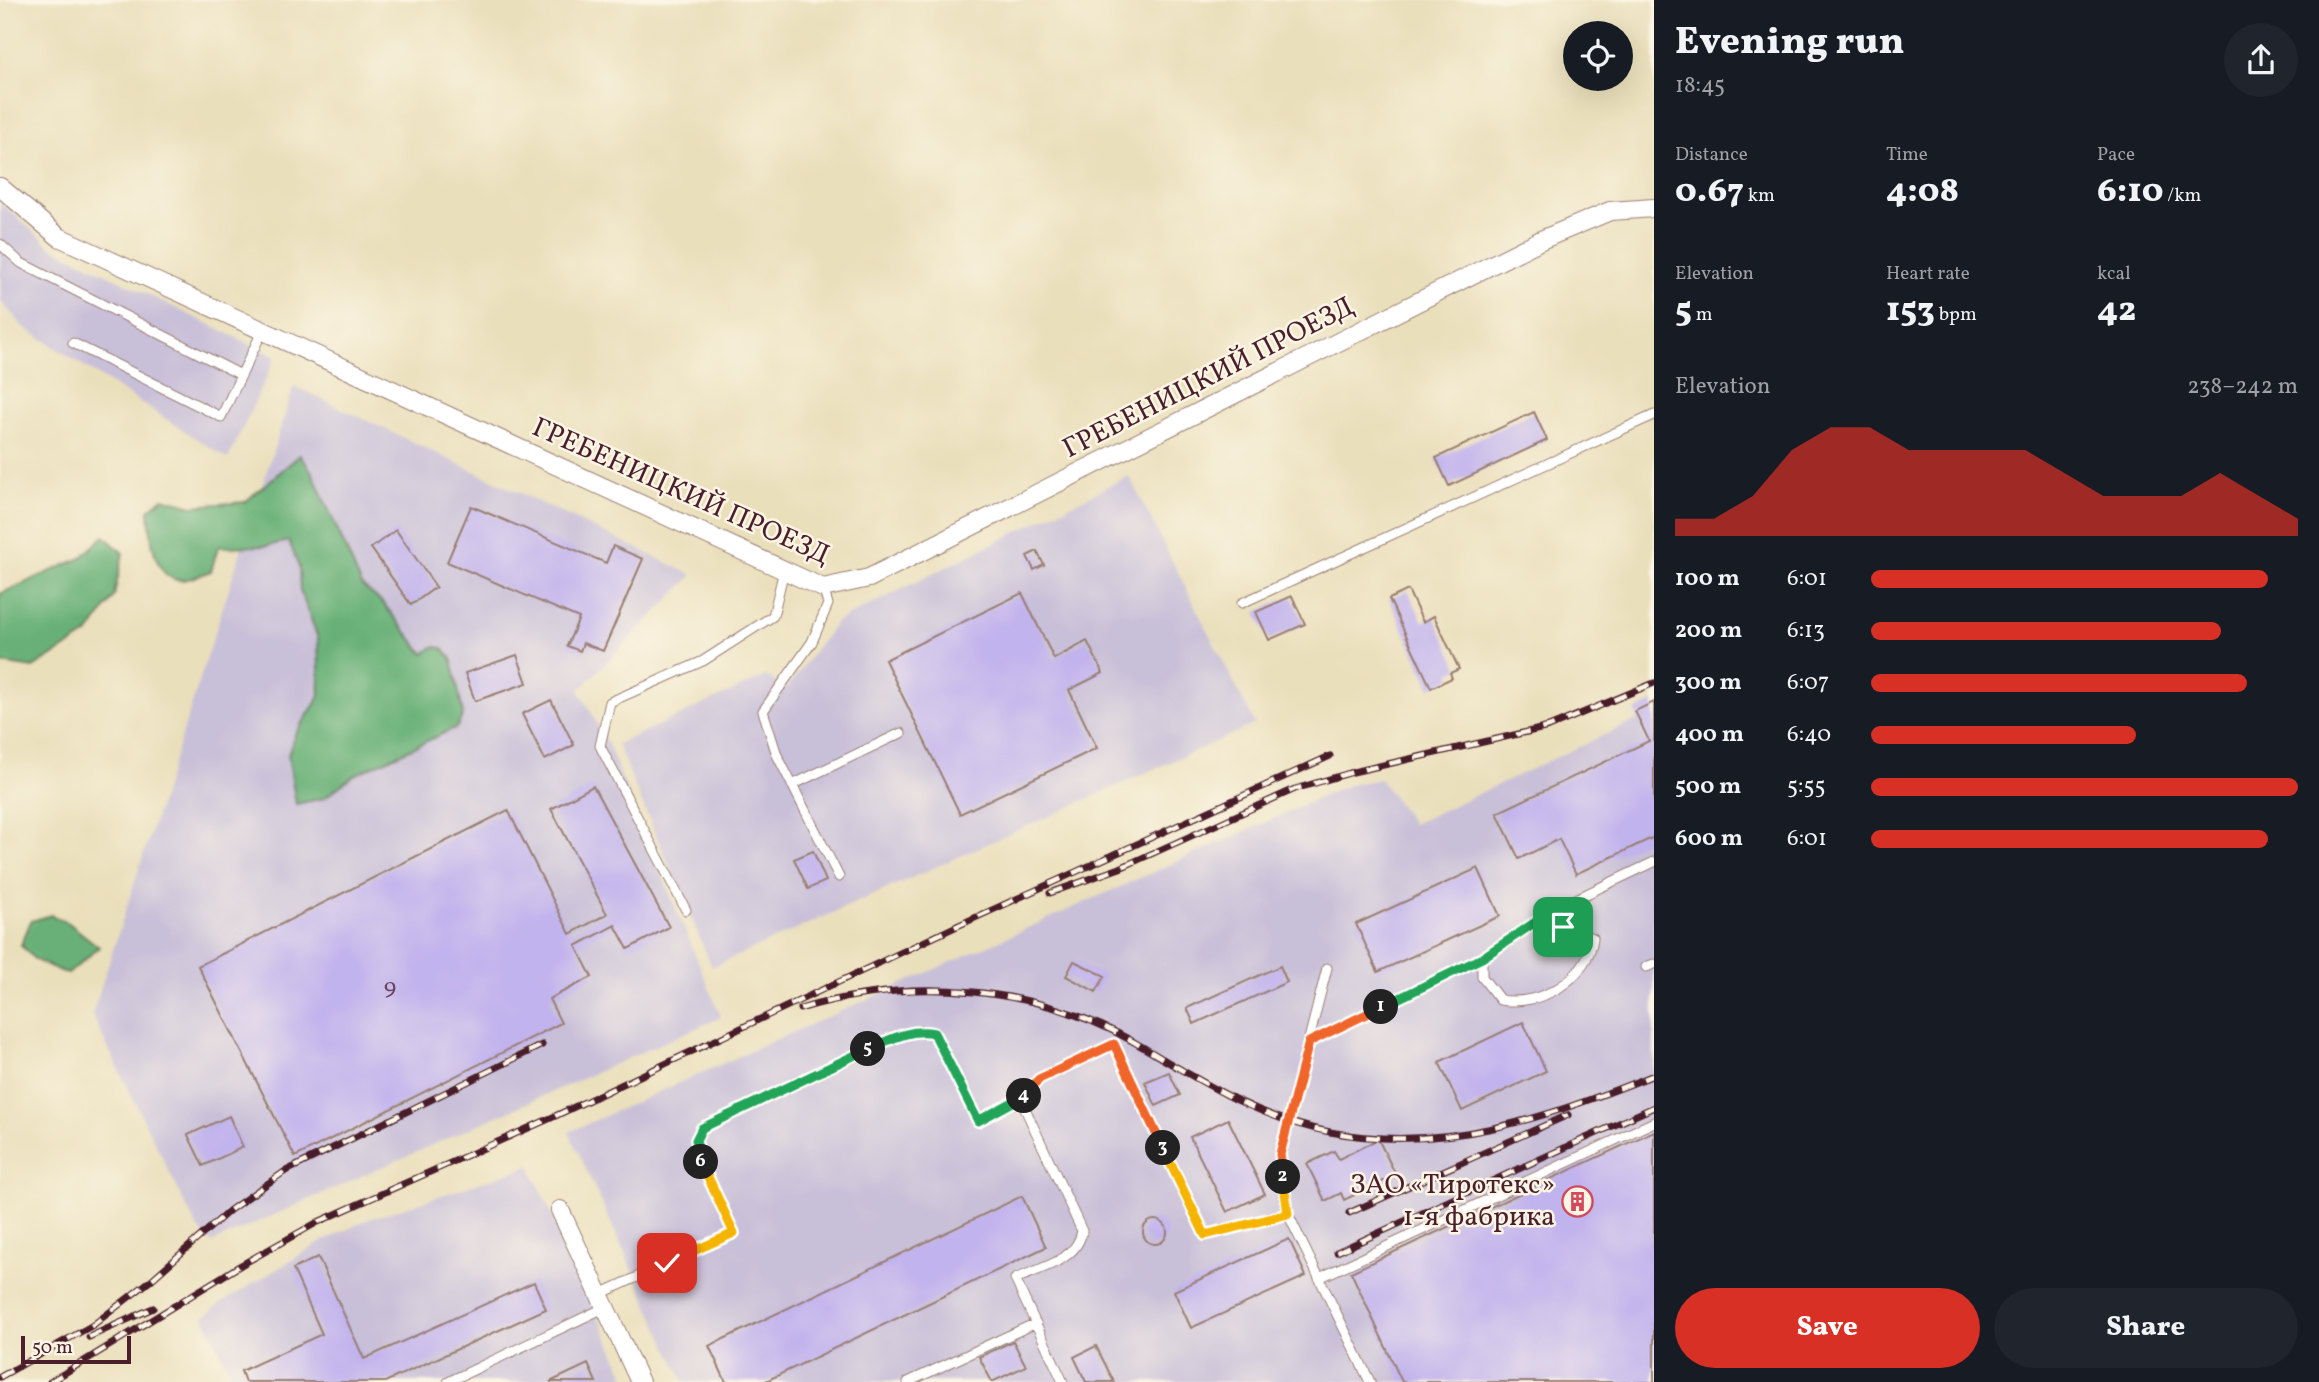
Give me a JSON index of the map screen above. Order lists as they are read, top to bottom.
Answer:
{
  "streets": {
    "street": ["ГРЕБЕНИЦКИЙ ПРОЕЗД"]
  },
  "places": {
    "building": ["ЗАО «Тиротекс» 1-я фабрика"]
  },
  "house_numbers": ["9"],
  "scale_bar": "50 m",
  "page": {
    "heading": ["Evening run", "18:45"],
    "stats": [
      ["Distance", "0.67 km"],
      ["Time", "4:08"],
      ["Pace", "6:10 /km"],
      ["Elevation", "5 m"],
      ["Heart rate", "153 bpm"],
      ["kcal", "42"]
    ],
    "chart": ["Elevation", "238–242 m"],
    "list": [
      {
        "name": "100 m",
        "note": "6:01"
      },
      {
        "name": "200 m",
        "note": "6:13"
      },
      {
        "name": "300 m",
        "note": "6:07"
      },
      {
        "name": "400 m",
        "note": "6:40"
      },
      {
        "name": "500 m",
        "note": "5:55"
      },
      {
        "name": "600 m",
        "note": "6:01"
      }
    ],
    "pins": [
      "1",
      "5",
      "4",
      "3",
      "6",
      "2"
    ],
    "buttons": ["Save", "Share"],
    "scale": "50 m"
  }
}
